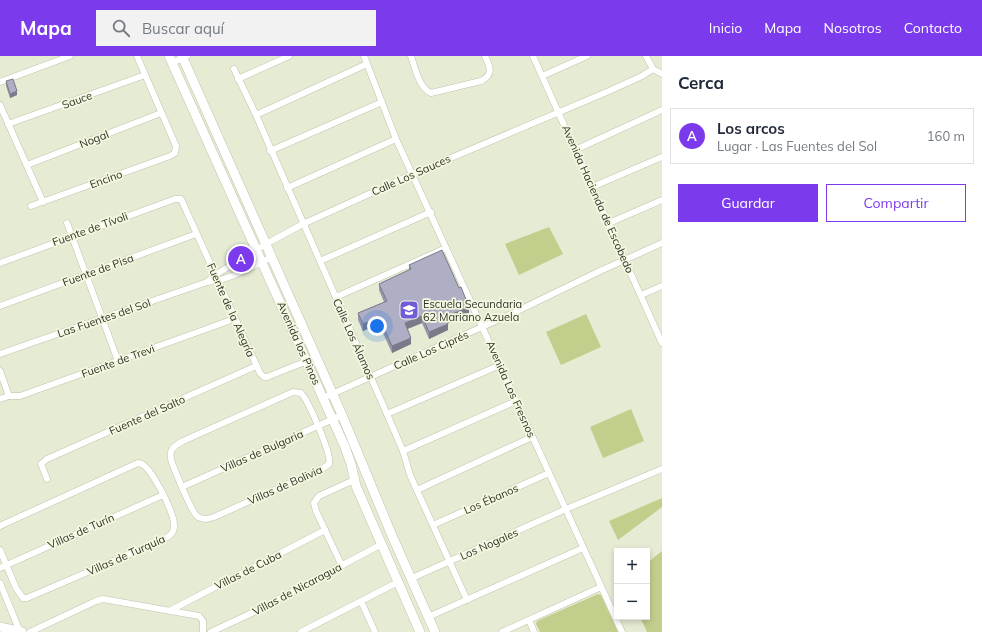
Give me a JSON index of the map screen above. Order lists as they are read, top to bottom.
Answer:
{
  "streets": {
    "street": [
      "Sauce",
      "Nogal",
      "Calle Los Sauces",
      "Encino",
      "Avenida Hacienda de Escobedo",
      "Fuente de Tívoli",
      "Fuente de Pisa",
      "Fuente de la Alegría",
      "Las Fuentes del Sol",
      "Calle Los Álamos",
      "Avenida los Pinos",
      "Calle Los Ciprés",
      "Fuente de Trevi",
      "Avenida Los Fresnos",
      "Fuente del Salto",
      "Villas de Bulgaria",
      "Villas de Bolivia",
      "Los Ébanos",
      "Villas de Turín",
      "Los Nogales",
      "Villas de Turquía",
      "Villas de Cuba",
      "Villas de Nicaragua"
    ]
  },
  "crossings": [
    ["Nogal", "Encino"],
    ["Calle Los Sauces", "Avenida Hacienda de Escobedo"],
    ["Calle Los Sauces", "Las Fuentes del Sol"],
    ["Calle Los Sauces", "Calle Los Álamos"],
    ["Calle Los Sauces", "Avenida los Pinos"],
    ["Calle Los Sauces", "Avenida Los Fresnos"],
    ["Avenida Hacienda de Escobedo", "Calle Los Ciprés"],
    ["Fuente de Tívoli", "Fuente de la Alegría"],
    ["Fuente de Pisa", "Fuente de la Alegría"],
    ["Fuente de la Alegría", "Las Fuentes del Sol"],
    ["Fuente de la Alegría", "Avenida los Pinos"],
    ["Fuente de la Alegría", "Fuente de Trevi"],
    ["Fuente de la Alegría", "Fuente del Salto"],
    ["Las Fuentes del Sol", "Avenida los Pinos"],
    ["Calle Los Álamos", "Calle Los Ciprés"],
    ["Calle Los Álamos", "Los Ébanos"],
    ["Calle Los Álamos", "Los Nogales"],
    ["Avenida los Pinos", "Calle Los Ciprés"],
    ["Avenida los Pinos", "Villas de Bulgaria"],
    ["Avenida los Pinos", "Los Nogales"],
    ["Avenida los Pinos", "Villas de Nicaragua"],
    ["Calle Los Ciprés", "Avenida Los Fresnos"],
    ["Avenida Los Fresnos", "Los Ébanos"],
    ["Avenida Los Fresnos", "Los Nogales"],
    ["Villas de Bulgaria", "Villas de Bolivia"],
    ["Villas de Turín", "Villas de Turquía"]
  ],
  "places": {
    "school or university": ["Escuela Secundaria 62 Mariano Azuela"]
  },
  "page": {
    "header": "Mapa",
    "search": "Buscar aquí",
    "nav": [
      "Inicio",
      "Mapa",
      "Nosotros",
      "Contacto"
    ],
    "heading": "Cerca",
    "list": [
      {
        "mark": "A",
        "name": "Los arcos",
        "note": "Lugar · Las Fuentes del Sol",
        "value": "160 m"
      }
    ],
    "buttons": ["Guardar", "Compartir"],
    "pins": "A",
    "map_buttons": ["+", "−"]
  }
}
